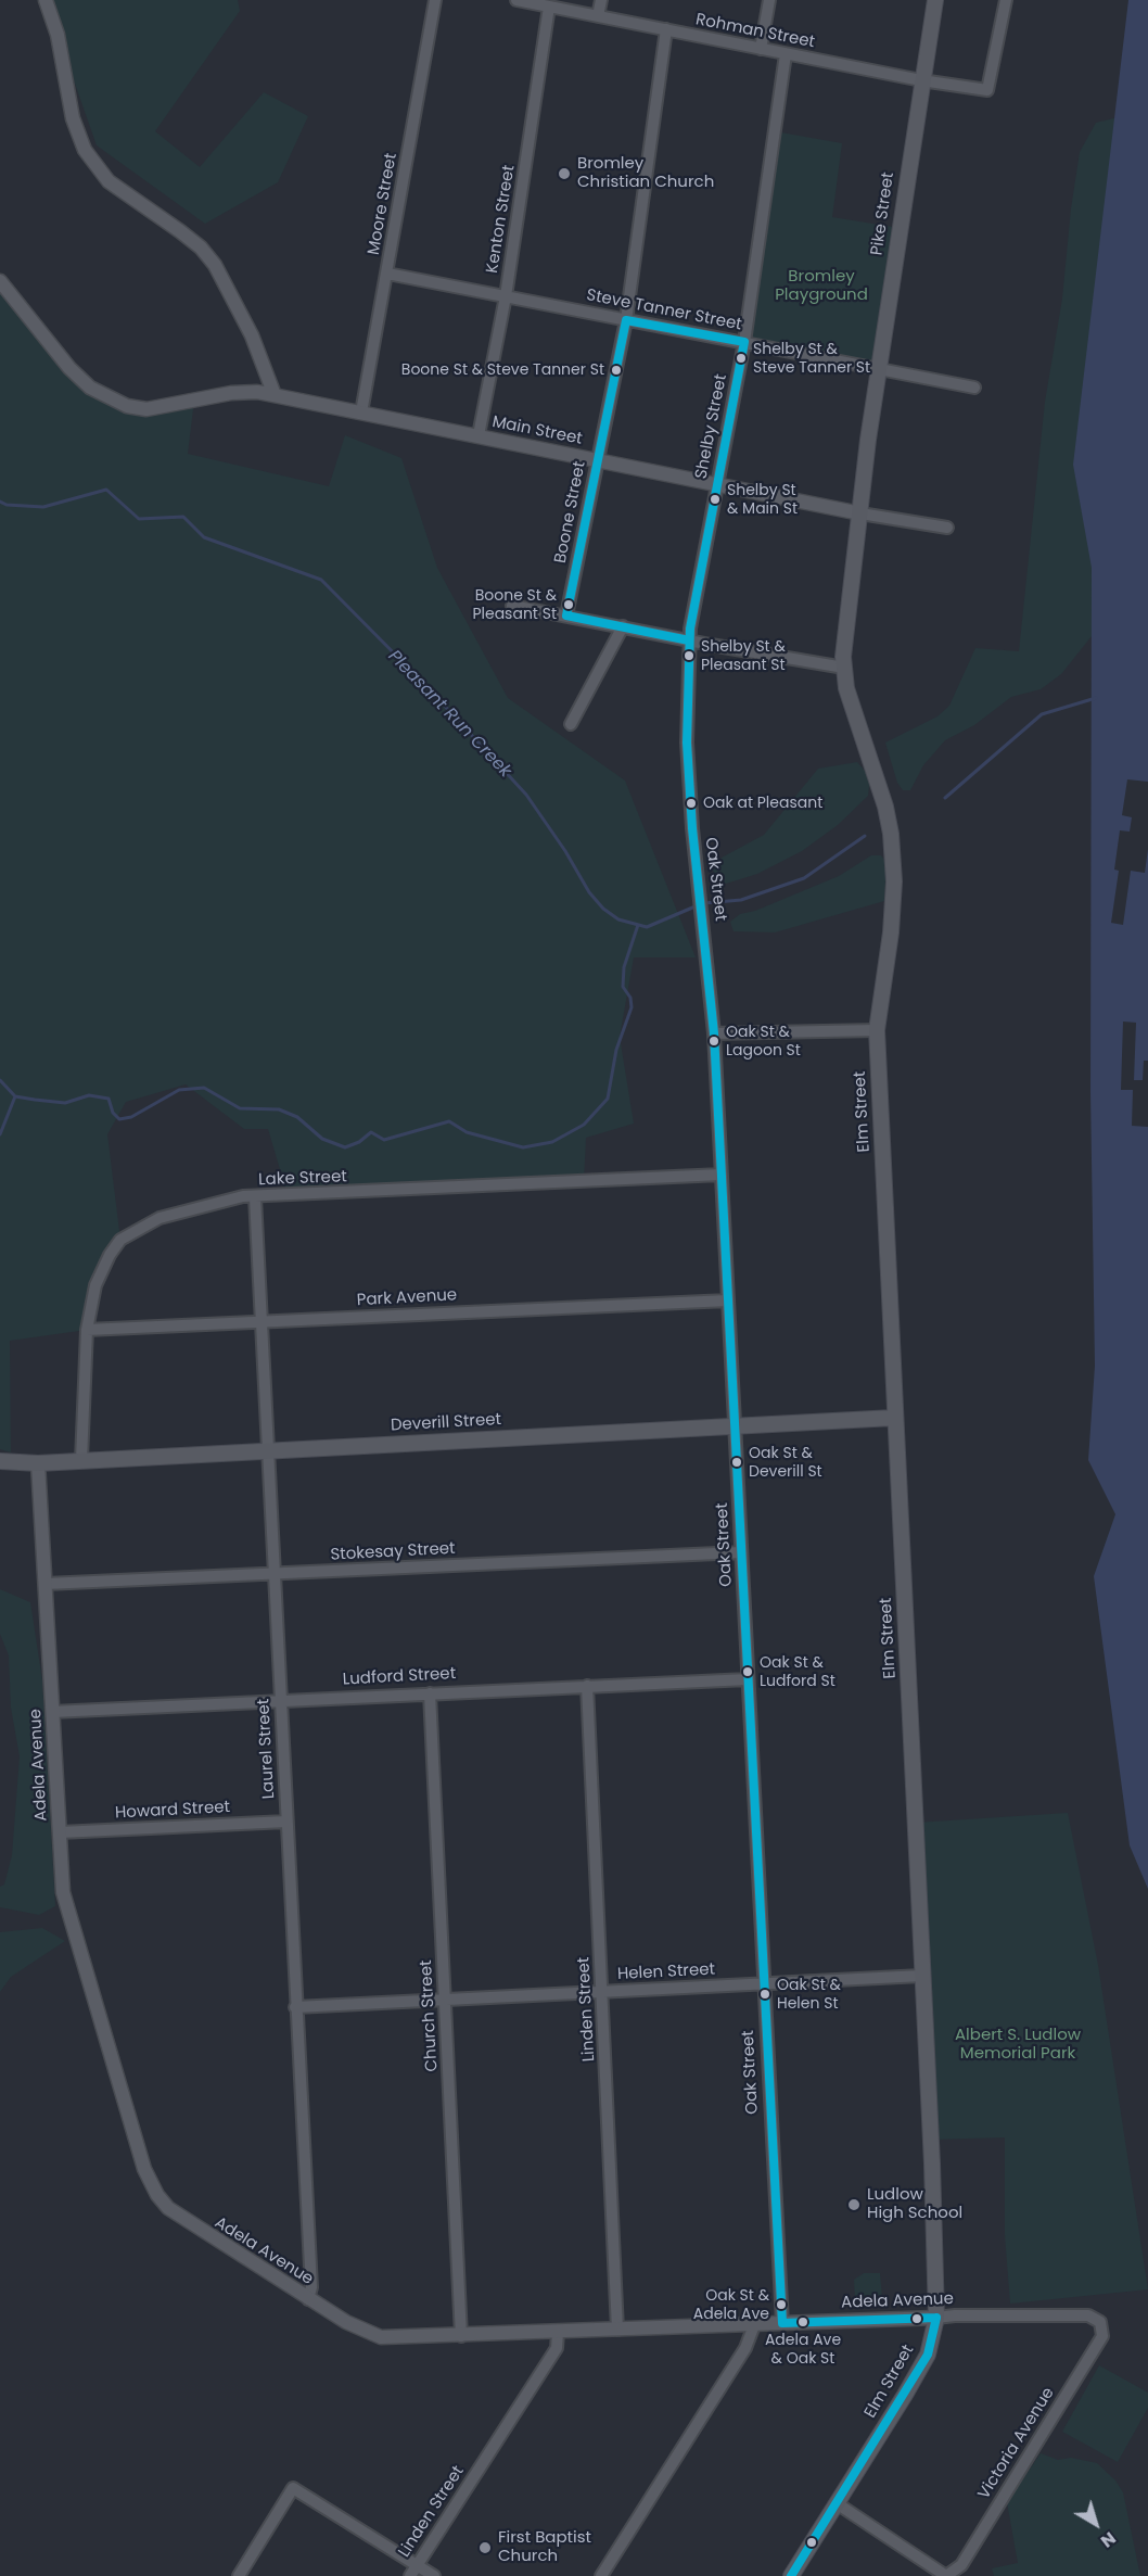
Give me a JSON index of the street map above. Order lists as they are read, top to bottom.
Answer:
{
  "streets": {
    "main road": ["Pike Street", "Elm Street", "Deverill Street"],
    "street": [
      "Rohman Street",
      "Moore Street",
      "Kenton Street",
      "Steve Tanner Street",
      "Shelby Street",
      "Main Street",
      "Boone Street",
      "Oak Street",
      "Lake Street",
      "Park Avenue",
      "Stokesay Street",
      "Ludford Street",
      "Laurel Street",
      "Adela Avenue",
      "Howard Street",
      "Helen Street",
      "Linden Street",
      "Church Street",
      "Victoria Avenue"
    ]
  },
  "crossings": [
    ["Rohman Street", "Pike Street"],
    ["Rohman Street", "Kenton Street"],
    ["Rohman Street", "Shelby Street"],
    ["Rohman Street", "Boone Street"],
    ["Moore Street", "Steve Tanner Street"],
    ["Moore Street", "Main Street"],
    ["Pike Street", "Steve Tanner Street"],
    ["Pike Street", "Main Street"],
    ["Pike Street", "Elm Street"],
    ["Kenton Street", "Steve Tanner Street"],
    ["Kenton Street", "Main Street"],
    ["Steve Tanner Street", "Shelby Street"],
    ["Steve Tanner Street", "Boone Street"],
    ["Shelby Street", "Main Street"],
    ["Shelby Street", "Oak Street"],
    ["Main Street", "Boone Street"],
    ["Oak Street", "Lake Street"],
    ["Oak Street", "Park Avenue"],
    ["Oak Street", "Deverill Street"],
    ["Oak Street", "Stokesay Street"],
    ["Oak Street", "Ludford Street"],
    ["Oak Street", "Adela Avenue"],
    ["Oak Street", "Helen Street"],
    ["Elm Street", "Deverill Street"],
    ["Elm Street", "Adela Avenue"],
    ["Elm Street", "Helen Street"],
    ["Lake Street", "Park Avenue"],
    ["Lake Street", "Deverill Street"],
    ["Lake Street", "Laurel Street"],
    ["Park Avenue", "Laurel Street"],
    ["Deverill Street", "Laurel Street"],
    ["Deverill Street", "Adela Avenue"],
    ["Stokesay Street", "Laurel Street"],
    ["Stokesay Street", "Adela Avenue"],
    ["Ludford Street", "Laurel Street"],
    ["Ludford Street", "Adela Avenue"],
    ["Ludford Street", "Linden Street"],
    ["Ludford Street", "Church Street"],
    ["Laurel Street", "Adela Avenue"],
    ["Laurel Street", "Howard Street"],
    ["Laurel Street", "Helen Street"],
    ["Adela Avenue", "Howard Street"],
    ["Adela Avenue", "Linden Street"],
    ["Adela Avenue", "Church Street"],
    ["Adela Avenue", "Victoria Avenue"],
    ["Helen Street", "Linden Street"],
    ["Helen Street", "Church Street"]
  ],
  "water": ["Pleasant Run Creek"],
  "parks": ["Bromley Playground", "Albert S. Ludlow Memorial Park"],
  "places": [
    "Bromley Christian Church",
    "Shelby St & Steve Tanner St",
    "Boone St & Steve Tanner St",
    "Shelby St & Main St",
    "Boone St & Pleasant St",
    "Shelby St & Pleasant St",
    "Oak at Pleasant",
    "Oak St & Lagoon St",
    "Oak St & Deverill St",
    "Oak St & Ludford St",
    "Oak St & Helen St",
    "Ludlow High School",
    "Oak St & Adela Ave",
    "Adela Ave & Oak St",
    "First Baptist Church"
  ],
  "north": "bottom right"
}
